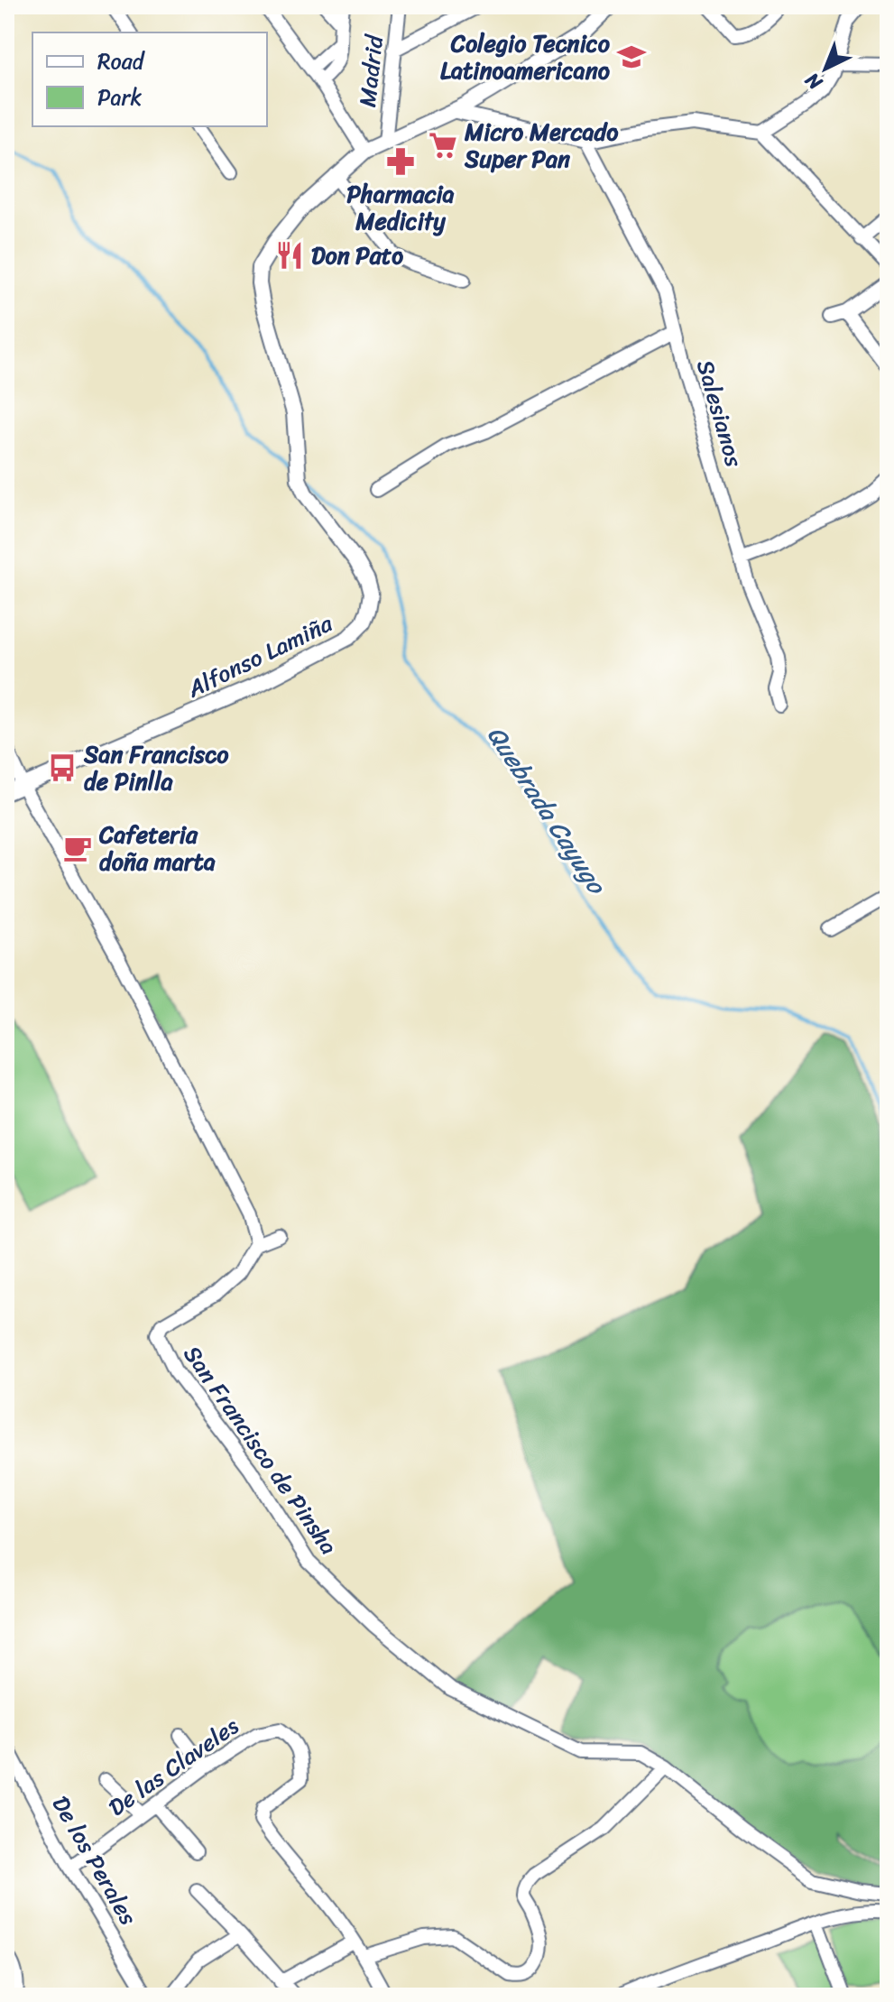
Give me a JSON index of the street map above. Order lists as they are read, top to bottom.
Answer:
{
  "streets": {
    "street": [
      "Madrid",
      "Salesianos",
      "Alfonso Lamiña",
      "San Francisco de Pinsha",
      "De las Claveles",
      "De los Perales"
    ]
  },
  "crossings": [
    ["Madrid", "Alfonso Lamiña"],
    ["De las Claveles", "De los Perales"]
  ],
  "water": ["Quebrada Cayugo"],
  "places": {
    "school or university": ["Colegio Tecnico Latinoamericano"],
    "supermarket": ["Micro Mercado Super Pan"],
    "pharmacy": ["Pharmacia Medicity"],
    "restaurant": ["Don Pato"],
    "bus stop": ["San Francisco de Pinlla"],
    "cafe": ["Cafeteria doña marta"]
  },
  "legend": ["Road", "Park"],
  "north": "bottom left"
}
